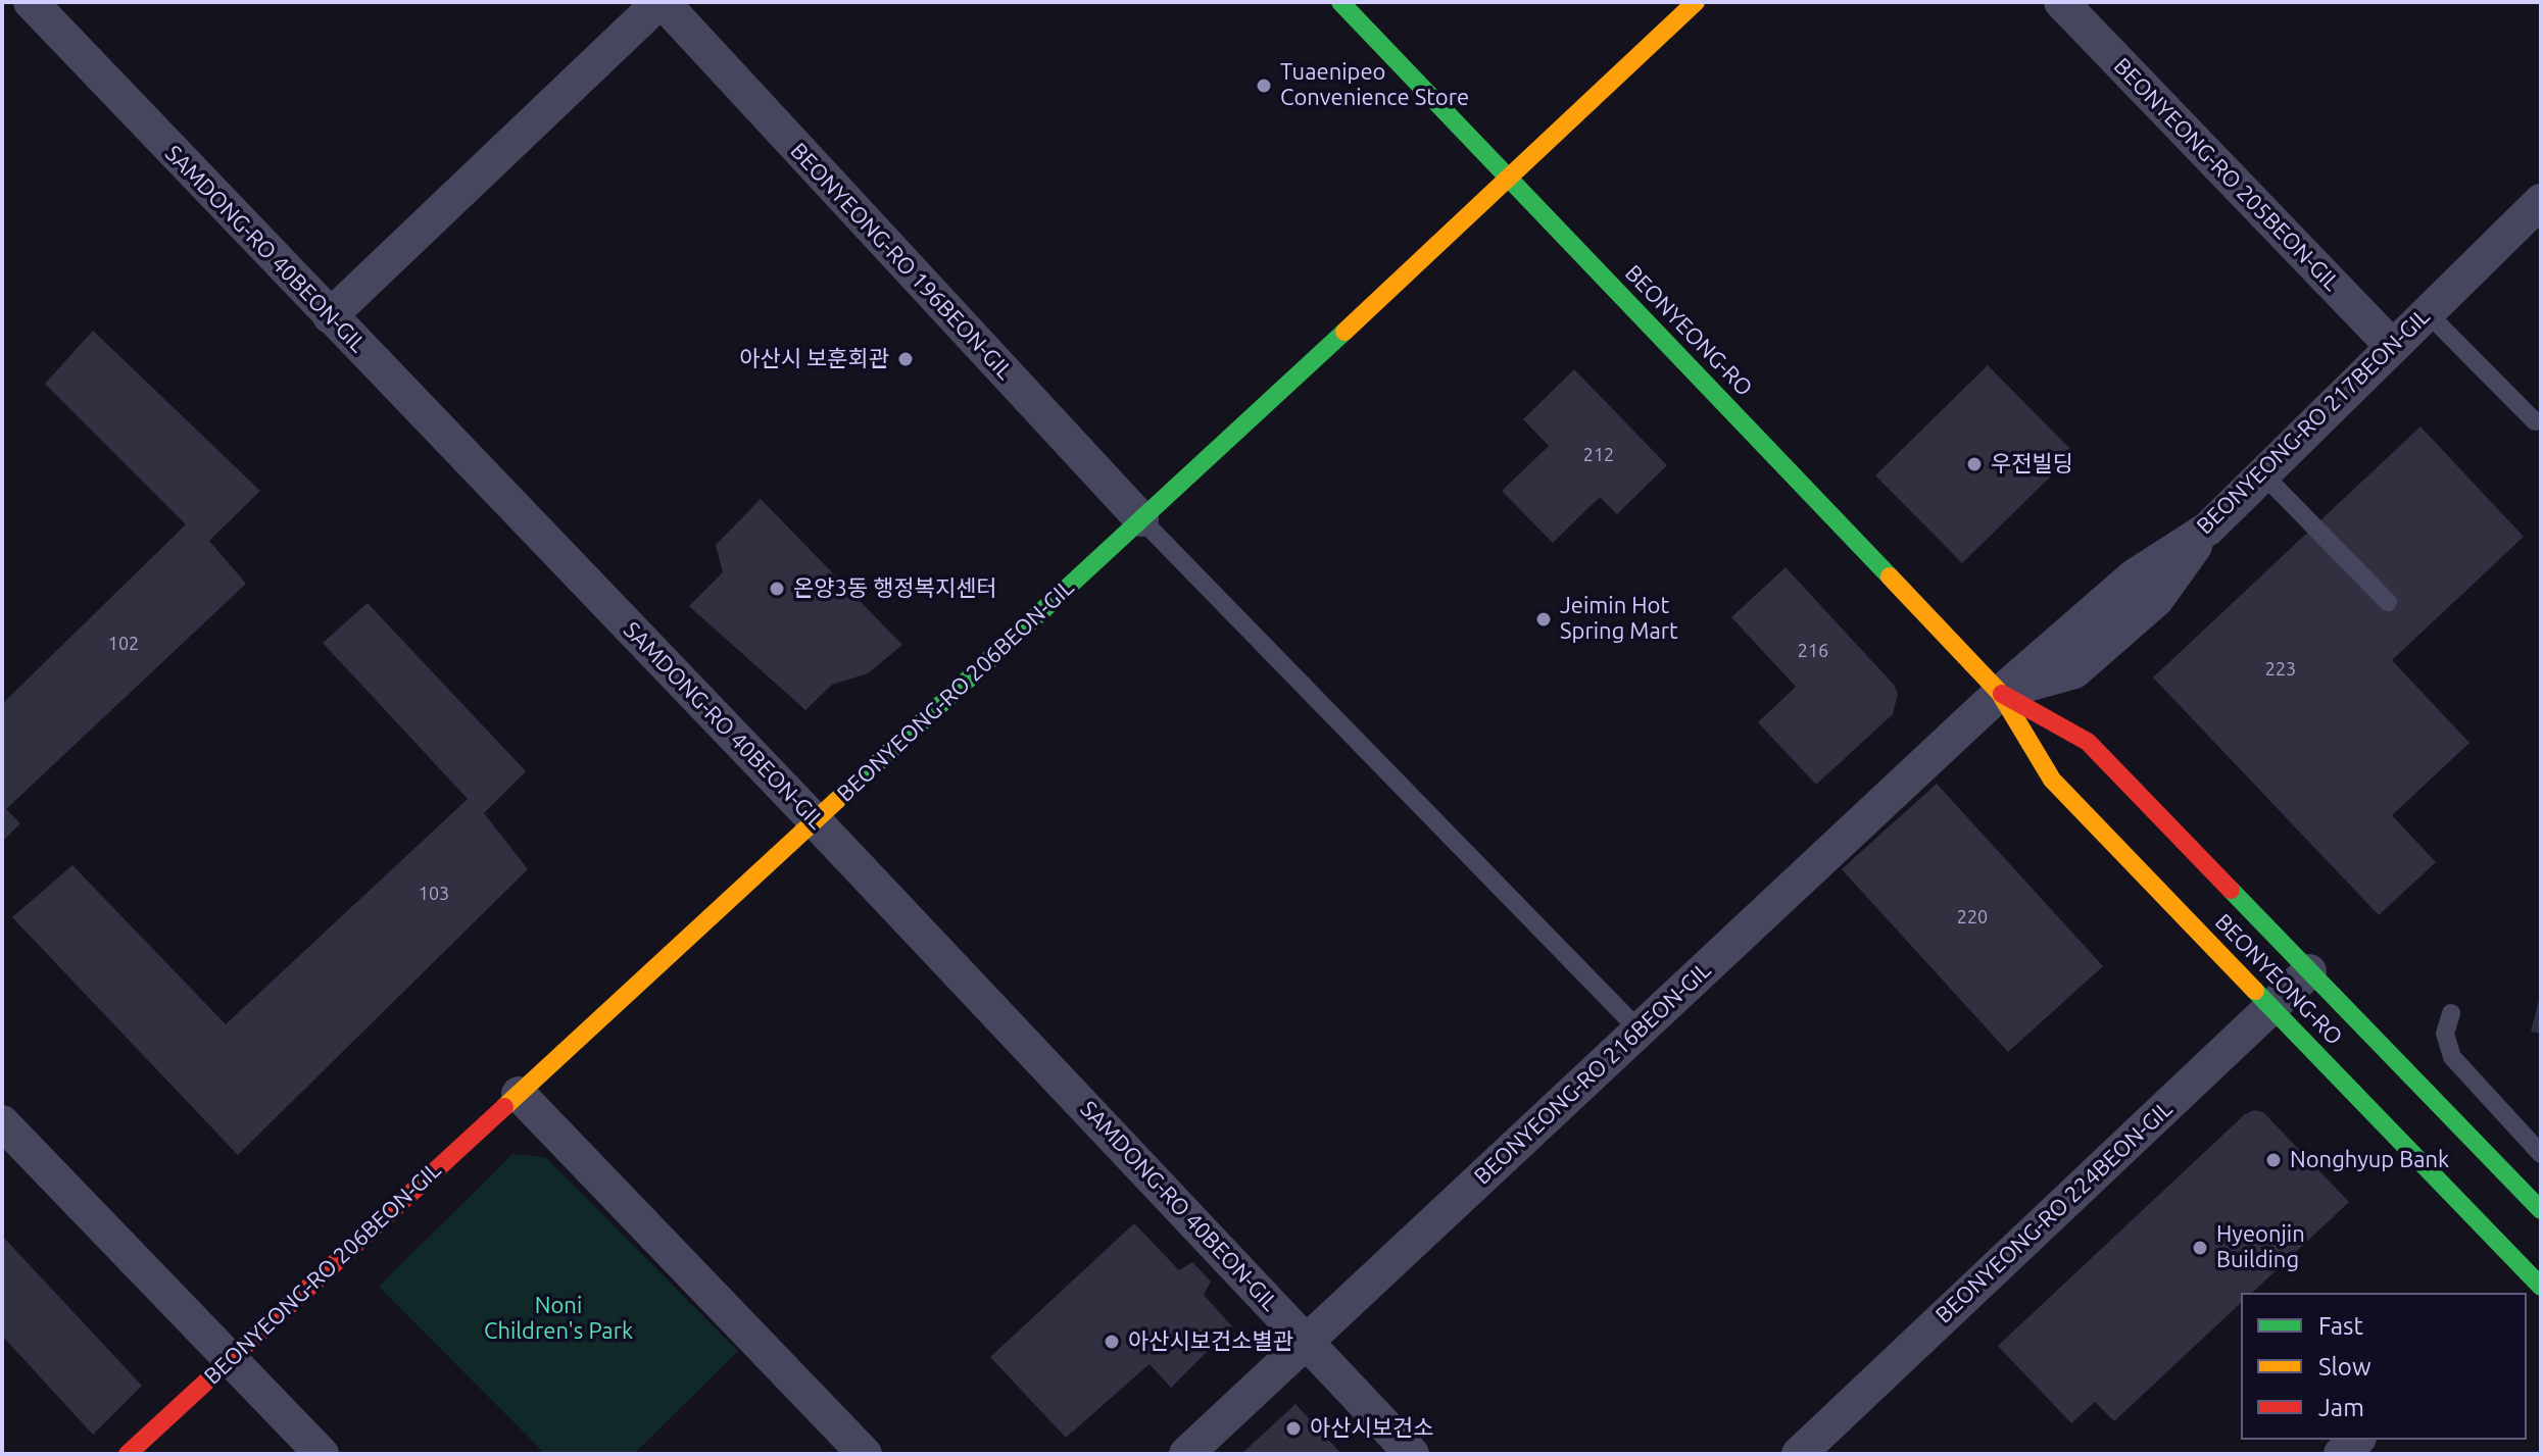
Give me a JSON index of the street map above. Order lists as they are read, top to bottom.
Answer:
{
  "streets": {
    "street": [
      "BEONYEONG-RO 205BEON-GIL",
      "SAMDONG-RO 40BEON-GIL",
      "BEONYEONG-RO 196BEON-GIL",
      "BEONYEONG-RO",
      "BEONYEONG-RO 217BEON-GIL",
      "BEONYEONG-RO 206BEON-GIL",
      "BEONYEONG-RO 216BEON-GIL",
      "BEONYEONG-RO 224BEON-GIL"
    ]
  },
  "crossings": [
    ["BEONYEONG-RO 205BEON-GIL", "BEONYEONG-RO 217BEON-GIL"],
    ["SAMDONG-RO 40BEON-GIL", "BEONYEONG-RO 196BEON-GIL"],
    ["SAMDONG-RO 40BEON-GIL", "BEONYEONG-RO 206BEON-GIL"],
    ["SAMDONG-RO 40BEON-GIL", "BEONYEONG-RO 216BEON-GIL"],
    ["BEONYEONG-RO 196BEON-GIL", "BEONYEONG-RO 206BEON-GIL"],
    ["BEONYEONG-RO", "BEONYEONG-RO 217BEON-GIL"],
    ["BEONYEONG-RO", "BEONYEONG-RO 206BEON-GIL"],
    ["BEONYEONG-RO", "BEONYEONG-RO 216BEON-GIL"],
    ["BEONYEONG-RO", "BEONYEONG-RO 224BEON-GIL"],
    ["BEONYEONG-RO 217BEON-GIL", "BEONYEONG-RO 216BEON-GIL"]
  ],
  "parks": ["Noni Children's Park"],
  "places": [
    "Tuaenipeo Convenience Store",
    "아산시 보훈회관",
    "우전빌딩",
    "온양3동 행정복지센터",
    "Jeimin Hot Spring Mart",
    "Nonghyup Bank",
    "Hyeonjin Building",
    "아산시보건소별관",
    "아산시보건소"
  ],
  "house_numbers": [
    "212",
    "102",
    "216",
    "223",
    "103",
    "220"
  ],
  "legend": ["Fast", "Slow", "Jam"]
}
